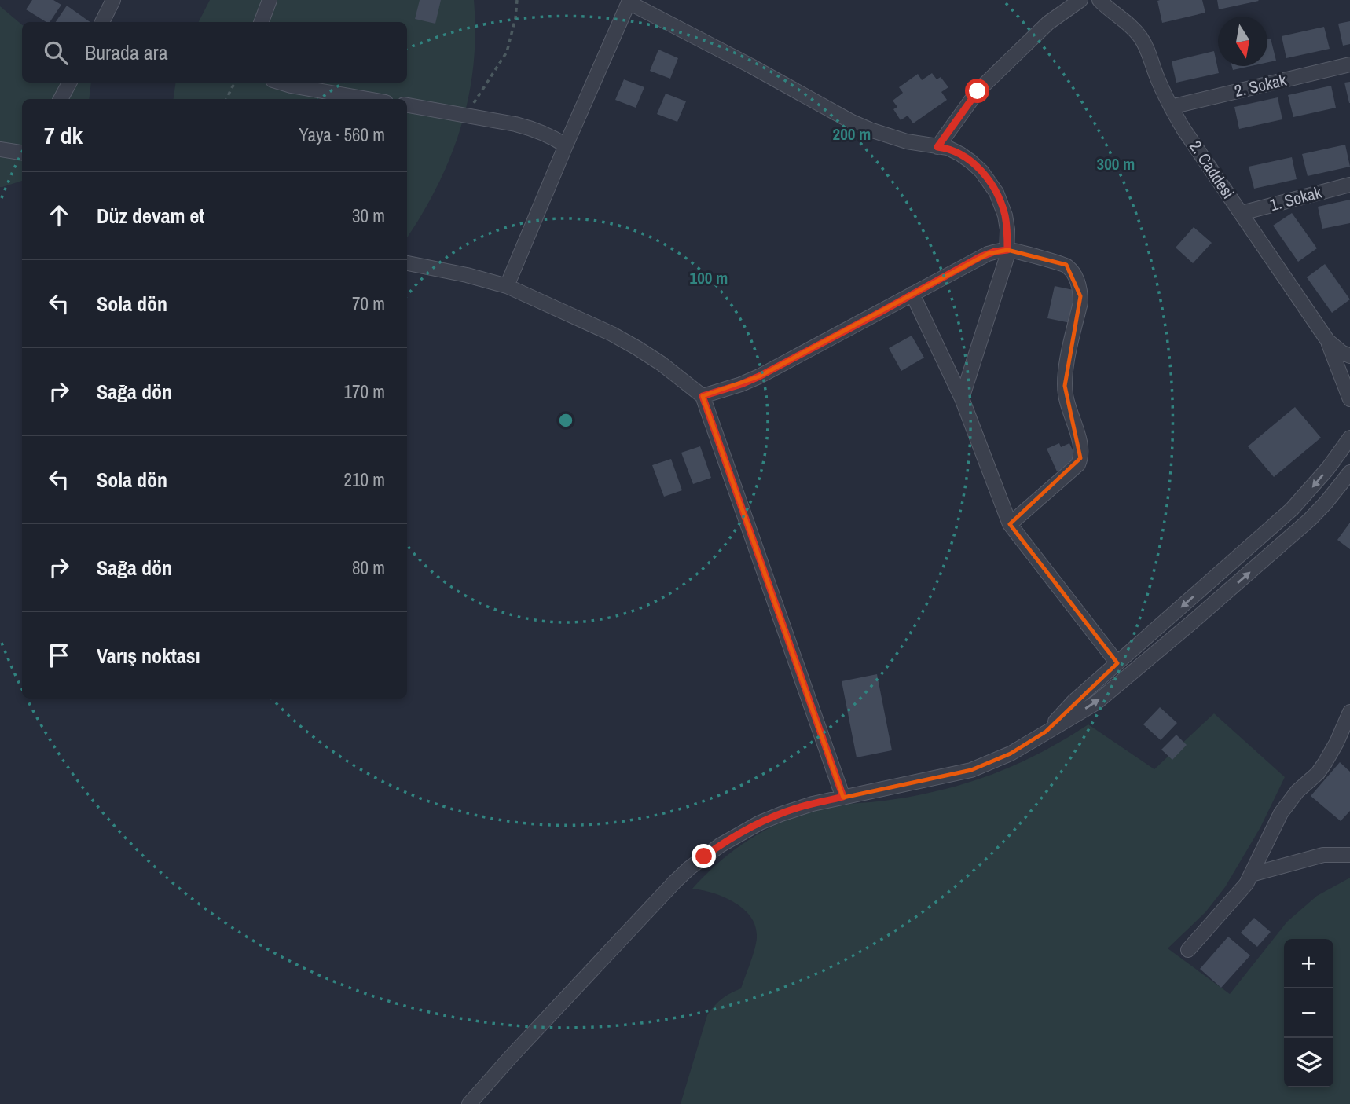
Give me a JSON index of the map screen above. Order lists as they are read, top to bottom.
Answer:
{
  "streets": {
    "street": ["2. Sokak", "2. Caddesi", "1. Sokak"]
  },
  "crossings": [
    ["2. Sokak", "2. Caddesi"],
    ["2. Caddesi", "1. Sokak"]
  ],
  "north": "bottom",
  "page": {
    "search": "Burada ara",
    "heading": ["7 dk", "Yaya · 560 m"],
    "list": [
      ["Düz devam et", "30 m"],
      ["Sola dön", "70 m"],
      ["Sağa dön", "170 m"],
      ["Sola dön", "210 m"],
      ["Sağa dön", "80 m"],
      "Varış noktası"
    ],
    "map_buttons": ["+", "−"]
  },
  "rings": ["200 m", "300 m", "100 m"]
}
